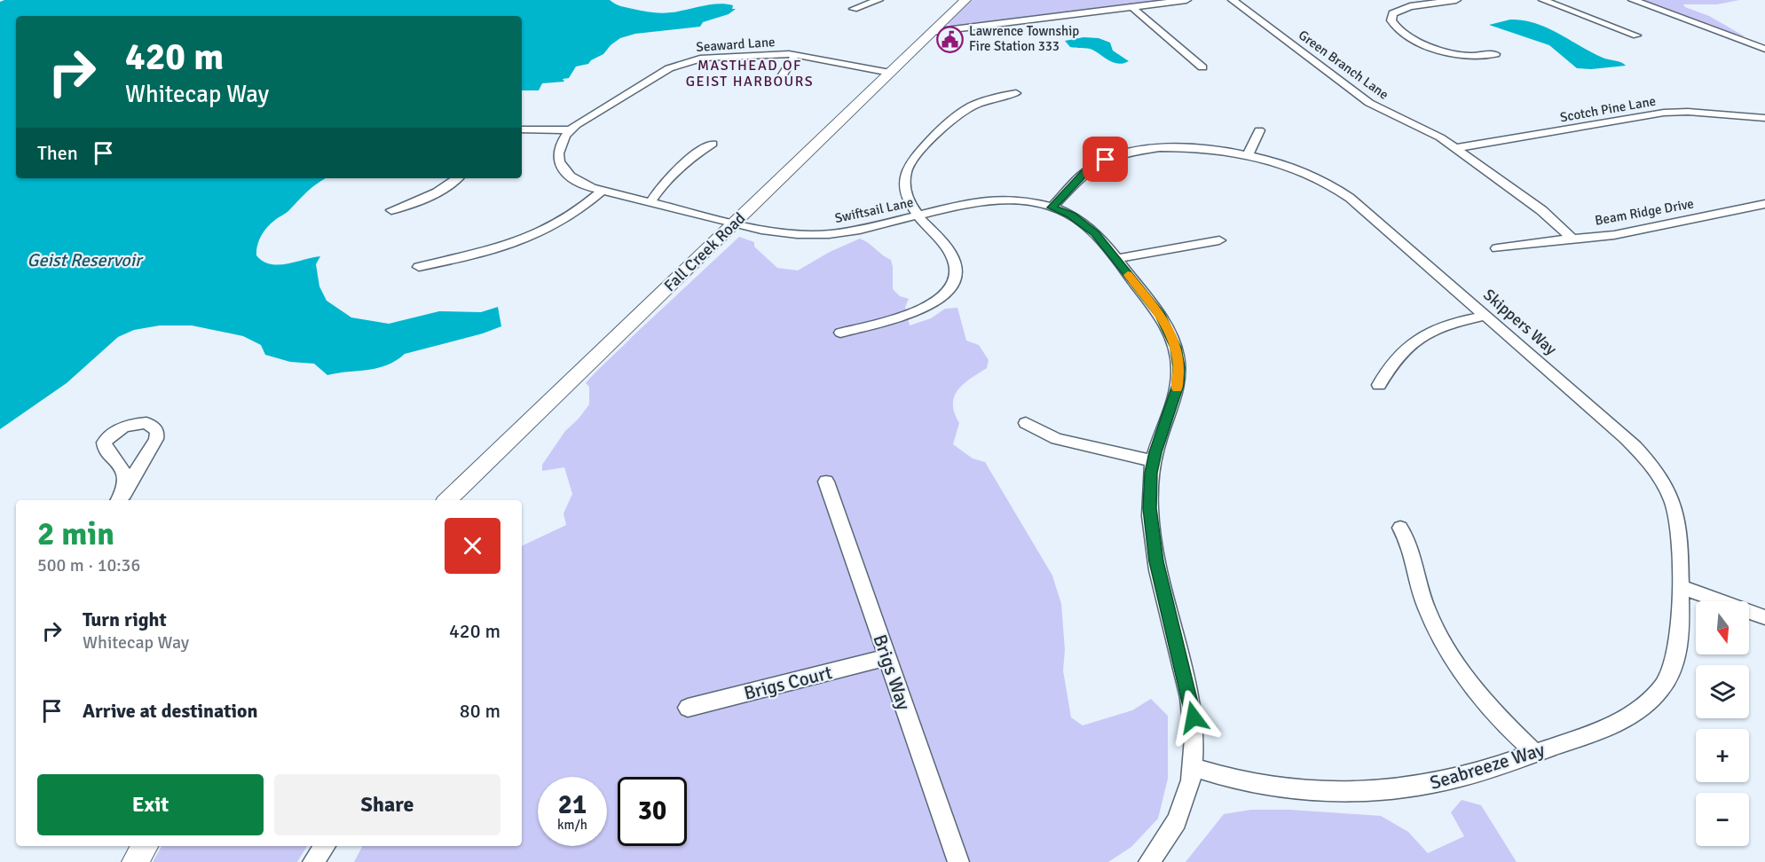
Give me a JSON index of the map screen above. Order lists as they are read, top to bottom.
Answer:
{
  "streets": {
    "main road": ["Fall Creek Road"],
    "street": [
      "Seaward Lane",
      "Green Branch Lane",
      "Scotch Pine Lane",
      "Swiftsail Lane",
      "Beam Ridge Drive",
      "Skippers Way",
      "Brigs Way",
      "Brigs Court",
      "Seabreeze Way"
    ]
  },
  "crossings": [
    ["Seaward Lane", "Swiftsail Lane"],
    ["Seaward Lane", "Fall Creek Road"],
    ["Green Branch Lane", "Scotch Pine Lane"],
    ["Green Branch Lane", "Beam Ridge Drive"],
    ["Swiftsail Lane", "Fall Creek Road"],
    ["Swiftsail Lane", "Skippers Way"],
    ["Swiftsail Lane", "Seabreeze Way"],
    ["Skippers Way", "Seabreeze Way"],
    ["Brigs Way", "Brigs Court"]
  ],
  "districts": ["MASTHEAD OF GEIST HARBOURS"],
  "water": ["Geist Reservoir"],
  "places": {
    "public building": ["Lawrence Township Fire Station 333"]
  },
  "north": "bottom",
  "page": {
    "turn": ["420 m", "Whitecap Way"],
    "then": "Then",
    "heading": ["2 min", "500 m · 10:36"],
    "list": [
      {
        "name": "Turn right",
        "note": "Whitecap Way",
        "value": "420 m"
      },
      {
        "name": "Arrive at destination",
        "value": "80 m"
      }
    ],
    "map_buttons": ["+", "−"],
    "buttons": ["Exit", "Share"],
    "speed": "21 km/h",
    "limit": "30"
  }
}
